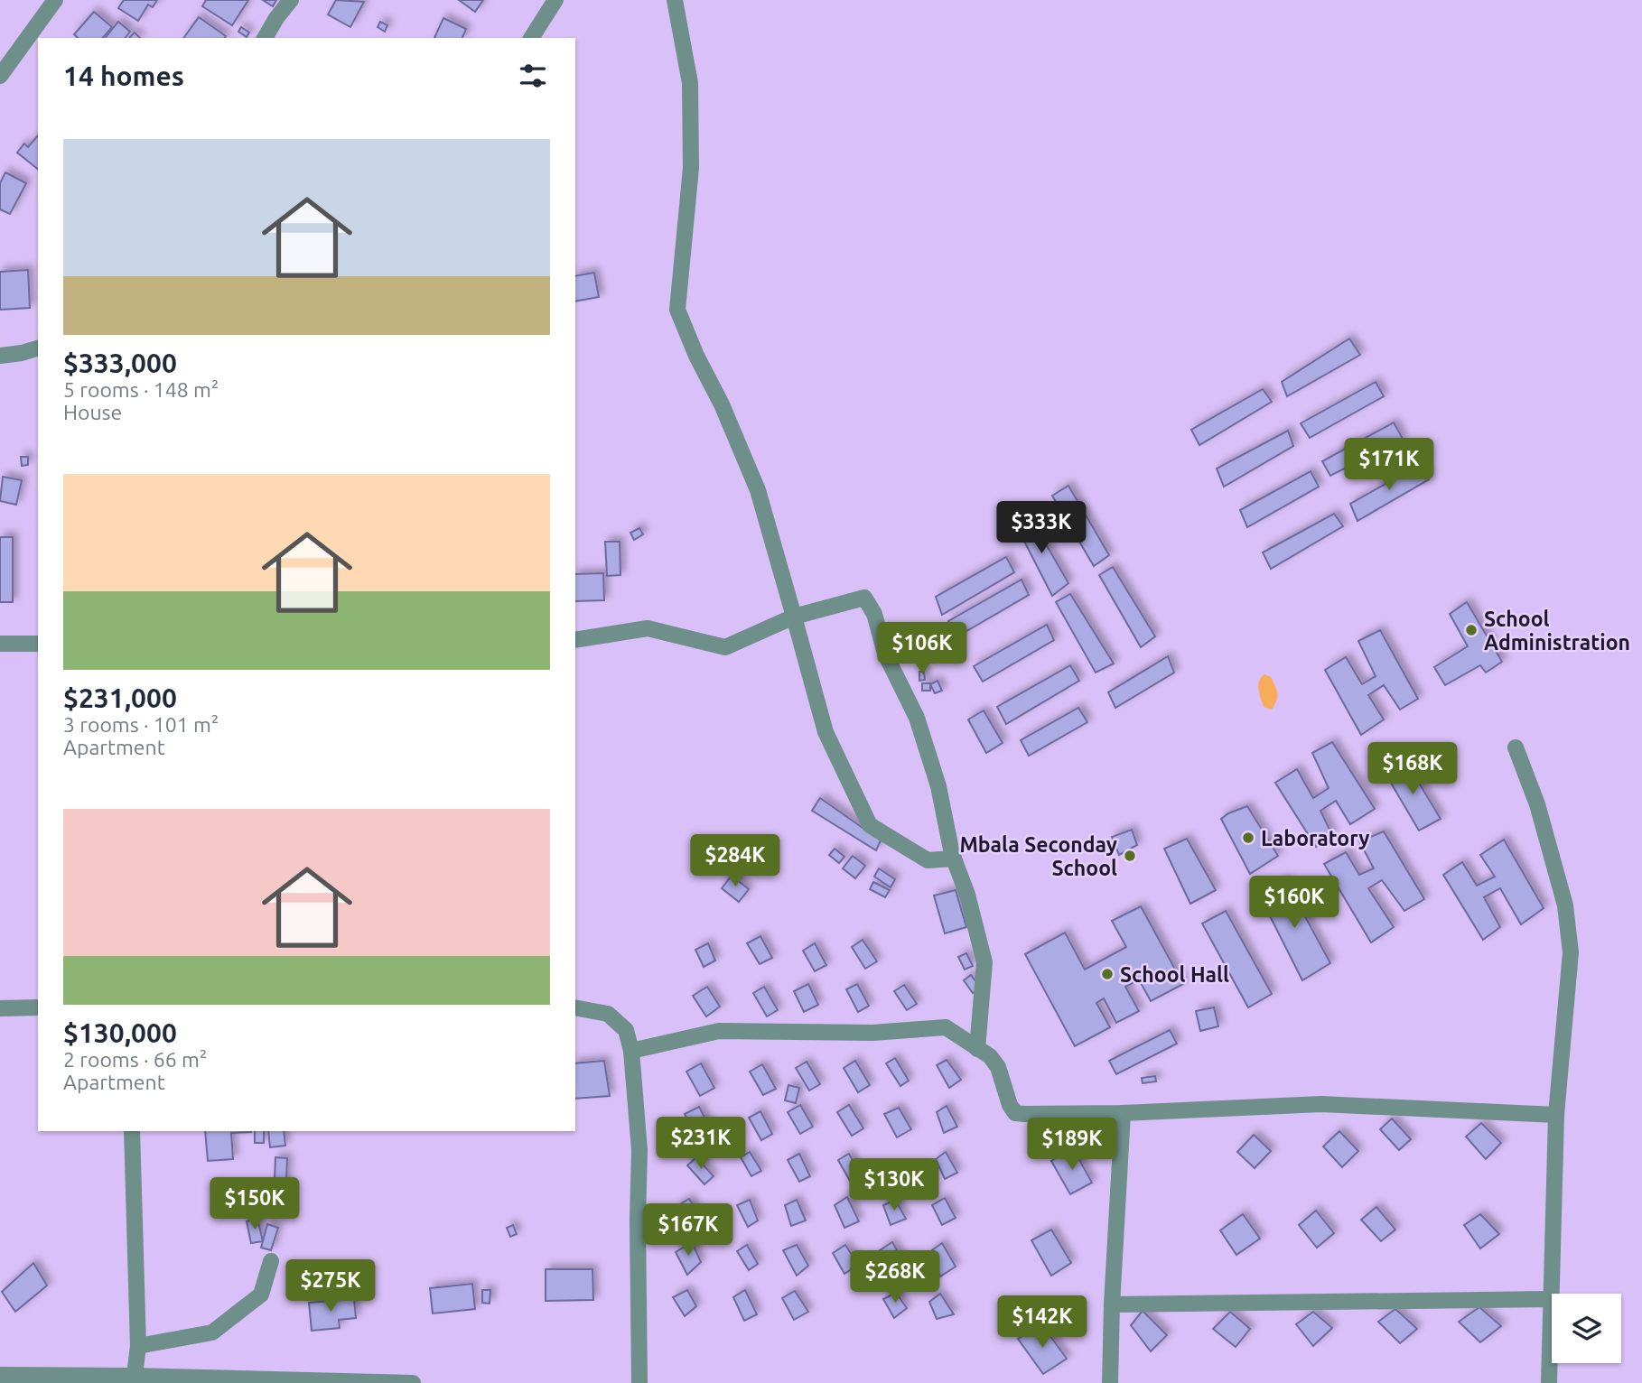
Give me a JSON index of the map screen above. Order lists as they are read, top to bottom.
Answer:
{
  "places": [
    "School Administration",
    "Laboratory",
    "Mbala Seconday School",
    "School Hall"
  ],
  "page": {
    "heading": "14 homes",
    "list": [
      {
        "name": "$333,000",
        "note": "5 rooms · 148 m² · House"
      },
      {
        "name": "$231,000",
        "note": "3 rooms · 101 m² · Apartment"
      },
      {
        "name": "$130,000",
        "note": "2 rooms · 66 m² · Apartment"
      }
    ],
    "price": [
      "$171K",
      "$333K",
      "$106K",
      "$168K",
      "$284K",
      "$160K",
      "$231K",
      "$189K",
      "$130K",
      "$150K",
      "$167K",
      "$268K",
      "$275K",
      "$142K"
    ]
  }
}
